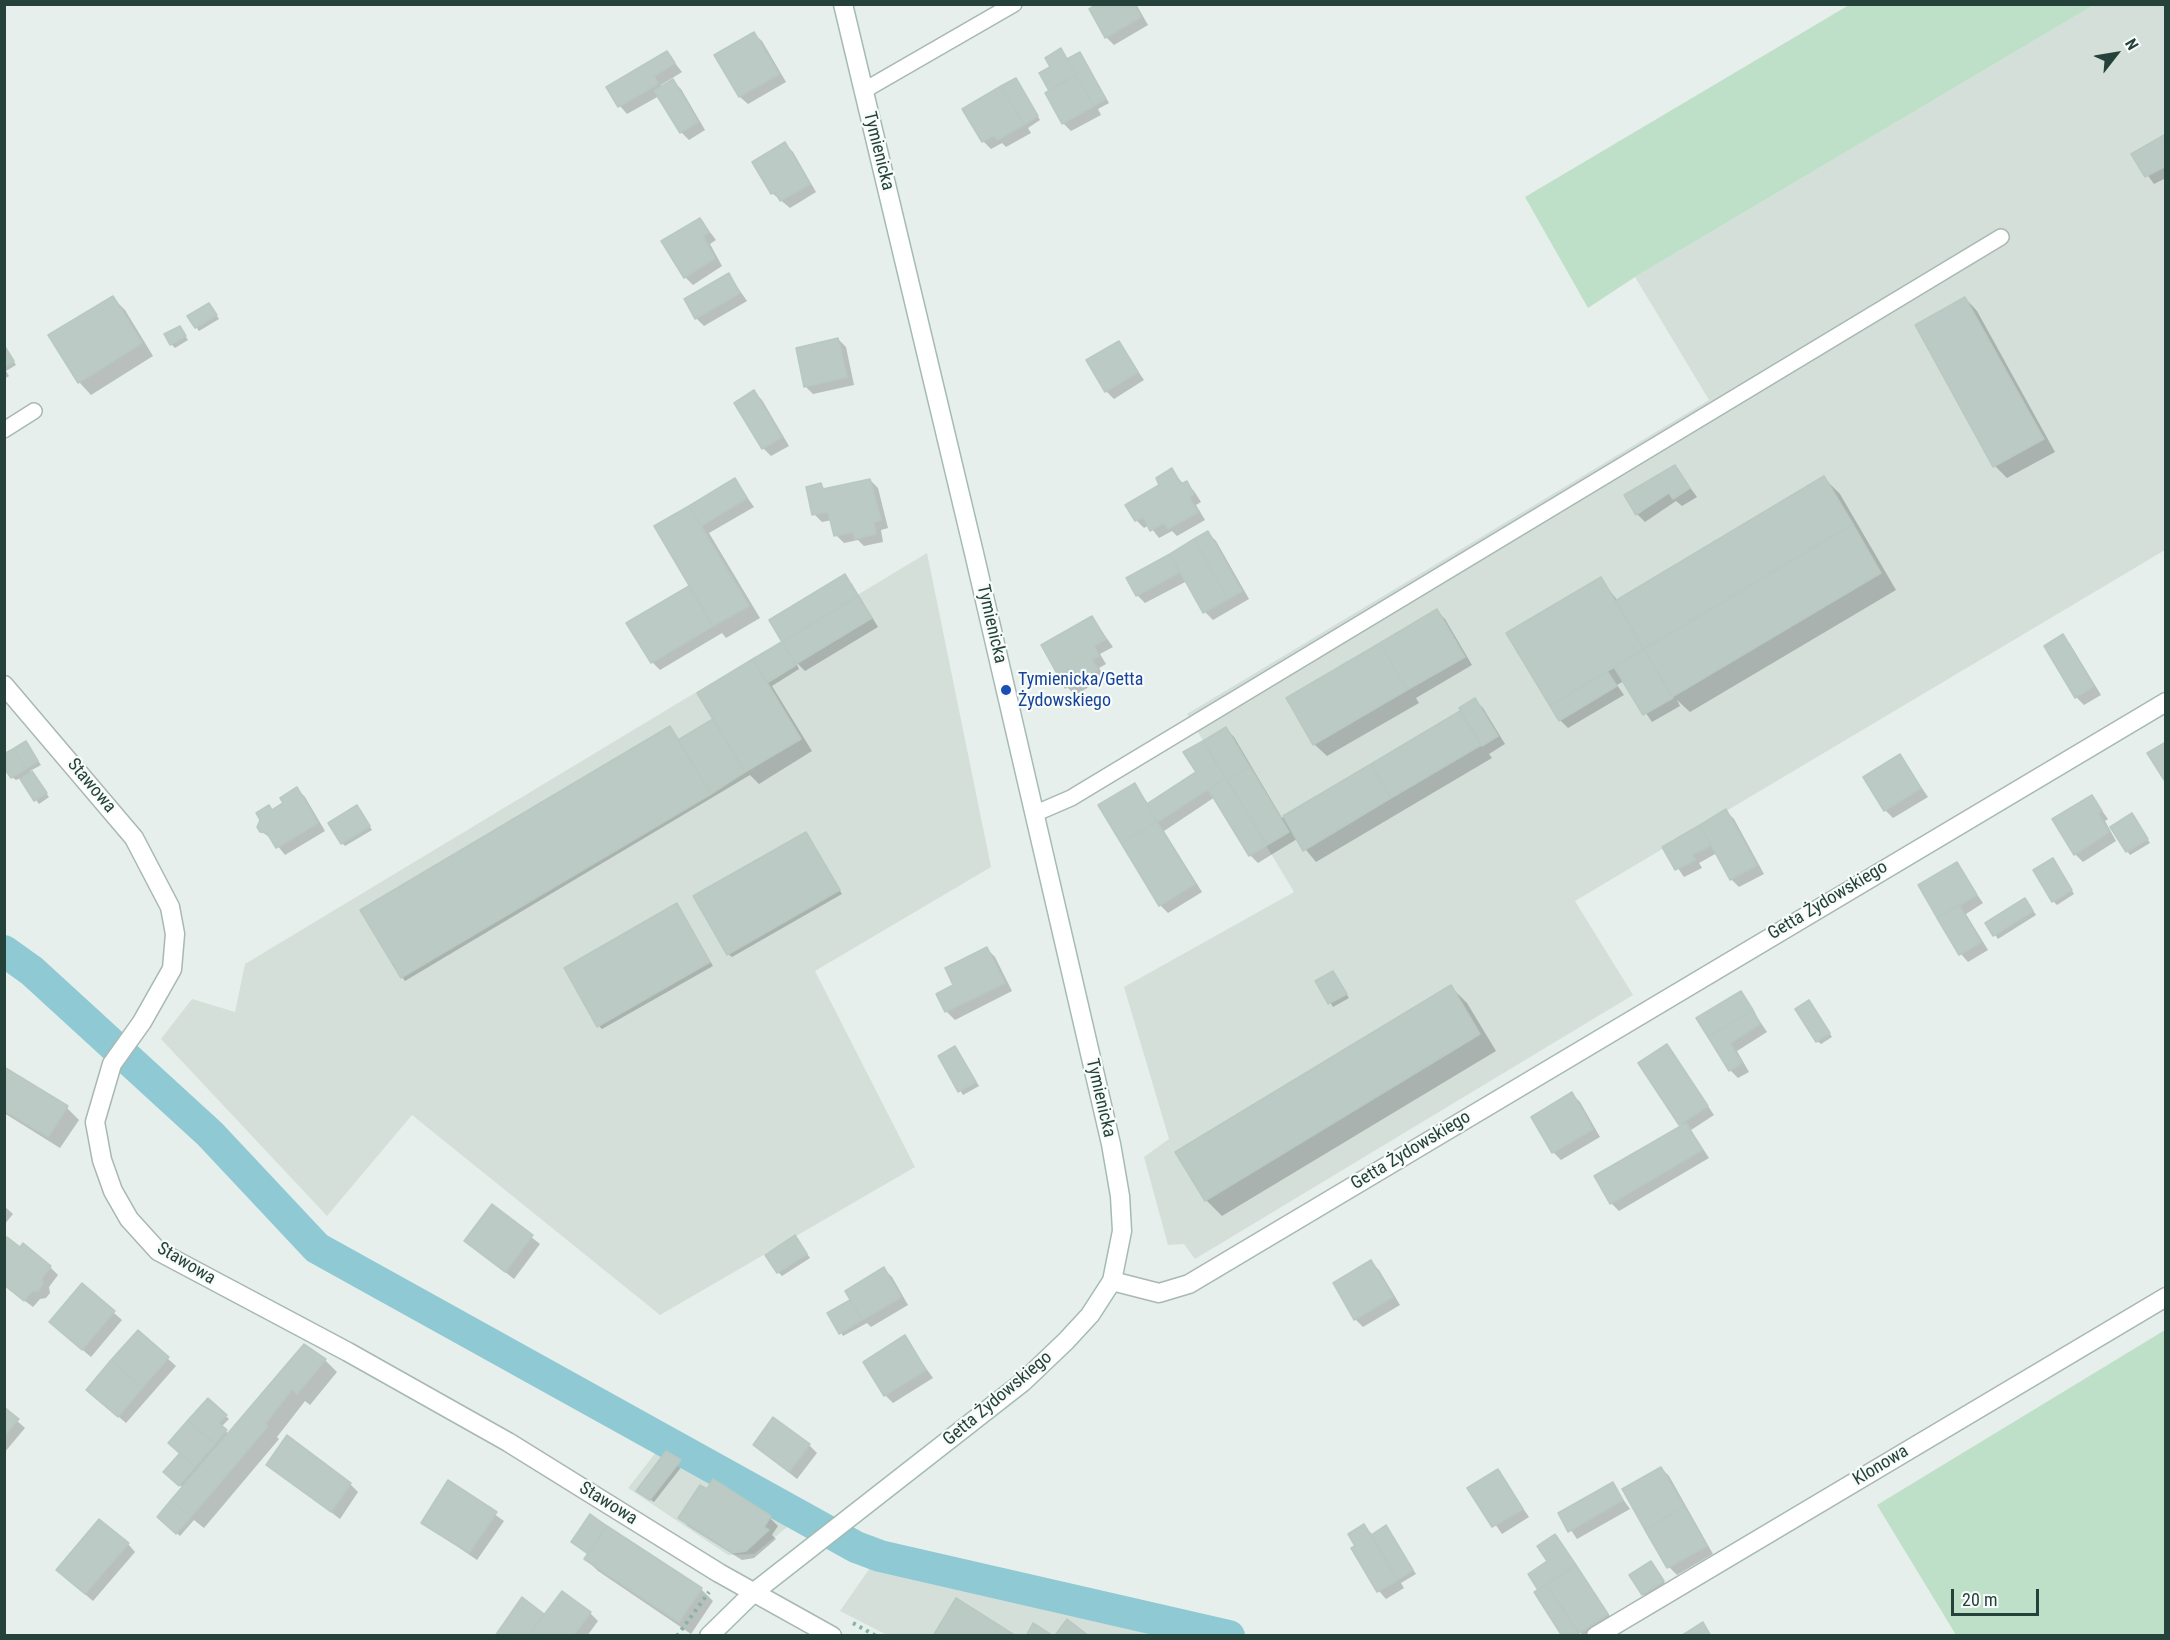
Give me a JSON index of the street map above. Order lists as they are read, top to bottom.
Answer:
{
  "streets": {
    "street": [
      "Tymienicka",
      "Stawowa",
      "Getta Żydowskiego",
      "Klonowa"
    ]
  },
  "crossings": [
    ["Tymienicka", "Getta Żydowskiego"],
    ["Stawowa", "Getta Żydowskiego"]
  ],
  "places": ["Tymienicka/Getta Żydowskiego"],
  "scale_bar": "20 m",
  "north": "top right"
}
